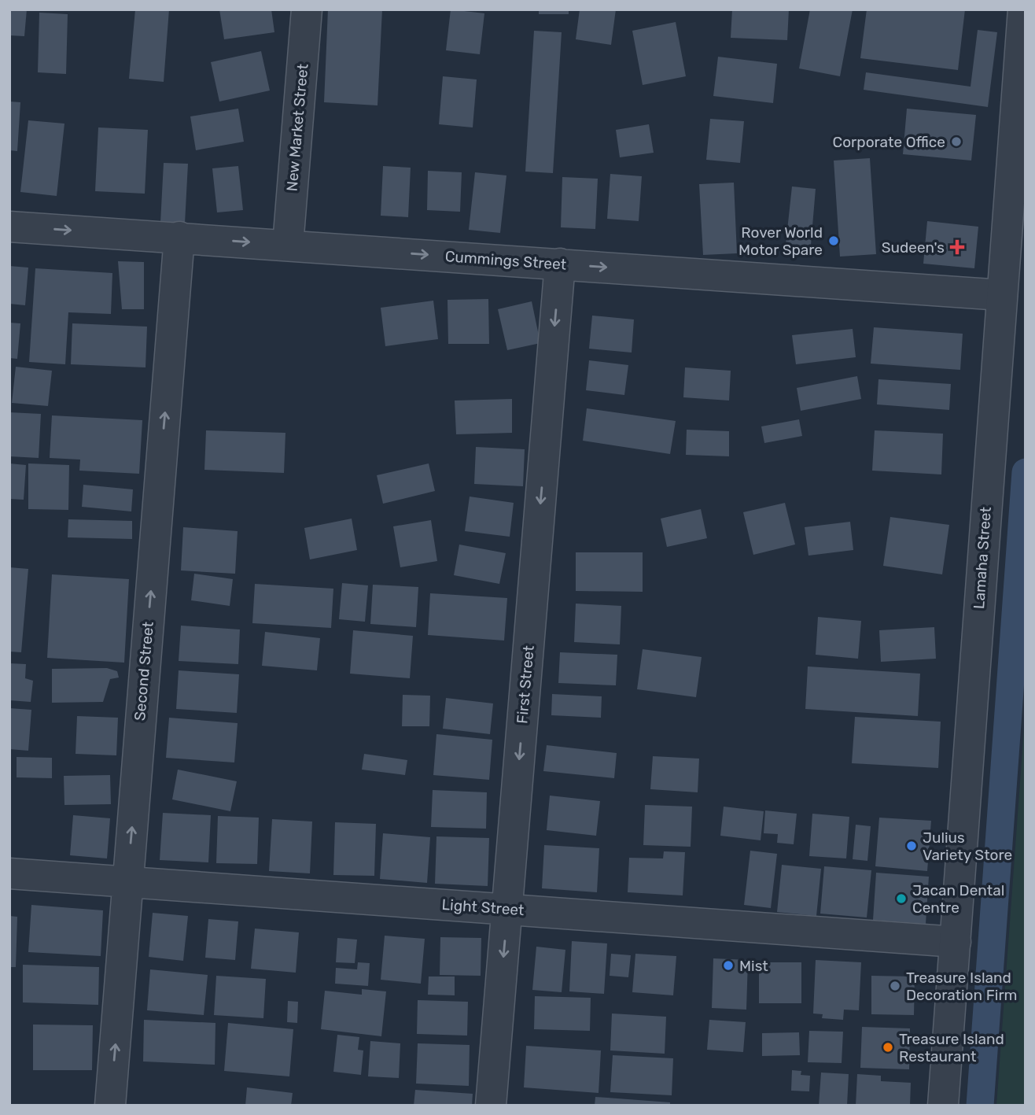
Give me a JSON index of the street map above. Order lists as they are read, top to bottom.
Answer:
{
  "streets": {
    "street": [
      "New Market Street",
      "Cummings Street",
      "Lamaha Street",
      "Second Street",
      "First Street",
      "Light Street"
    ]
  },
  "crossings": [
    ["New Market Street", "Cummings Street"],
    ["Cummings Street", "Lamaha Street"],
    ["Cummings Street", "Second Street"],
    ["Cummings Street", "First Street"],
    ["Lamaha Street", "Light Street"],
    ["Second Street", "Light Street"],
    ["First Street", "Light Street"]
  ],
  "one_way": ["Cummings Street", "Second Street", "First Street"],
  "places": {
    "other": [
      "Corporate Office",
      "Rover World Motor Spare",
      "Julius Variety Store",
      "Jacan Dental Centre",
      "Mist",
      "Treasure Island Decoration Firm",
      "Treasure Island Restaurant"
    ],
    "health": ["Sudeen's"]
  }
}
